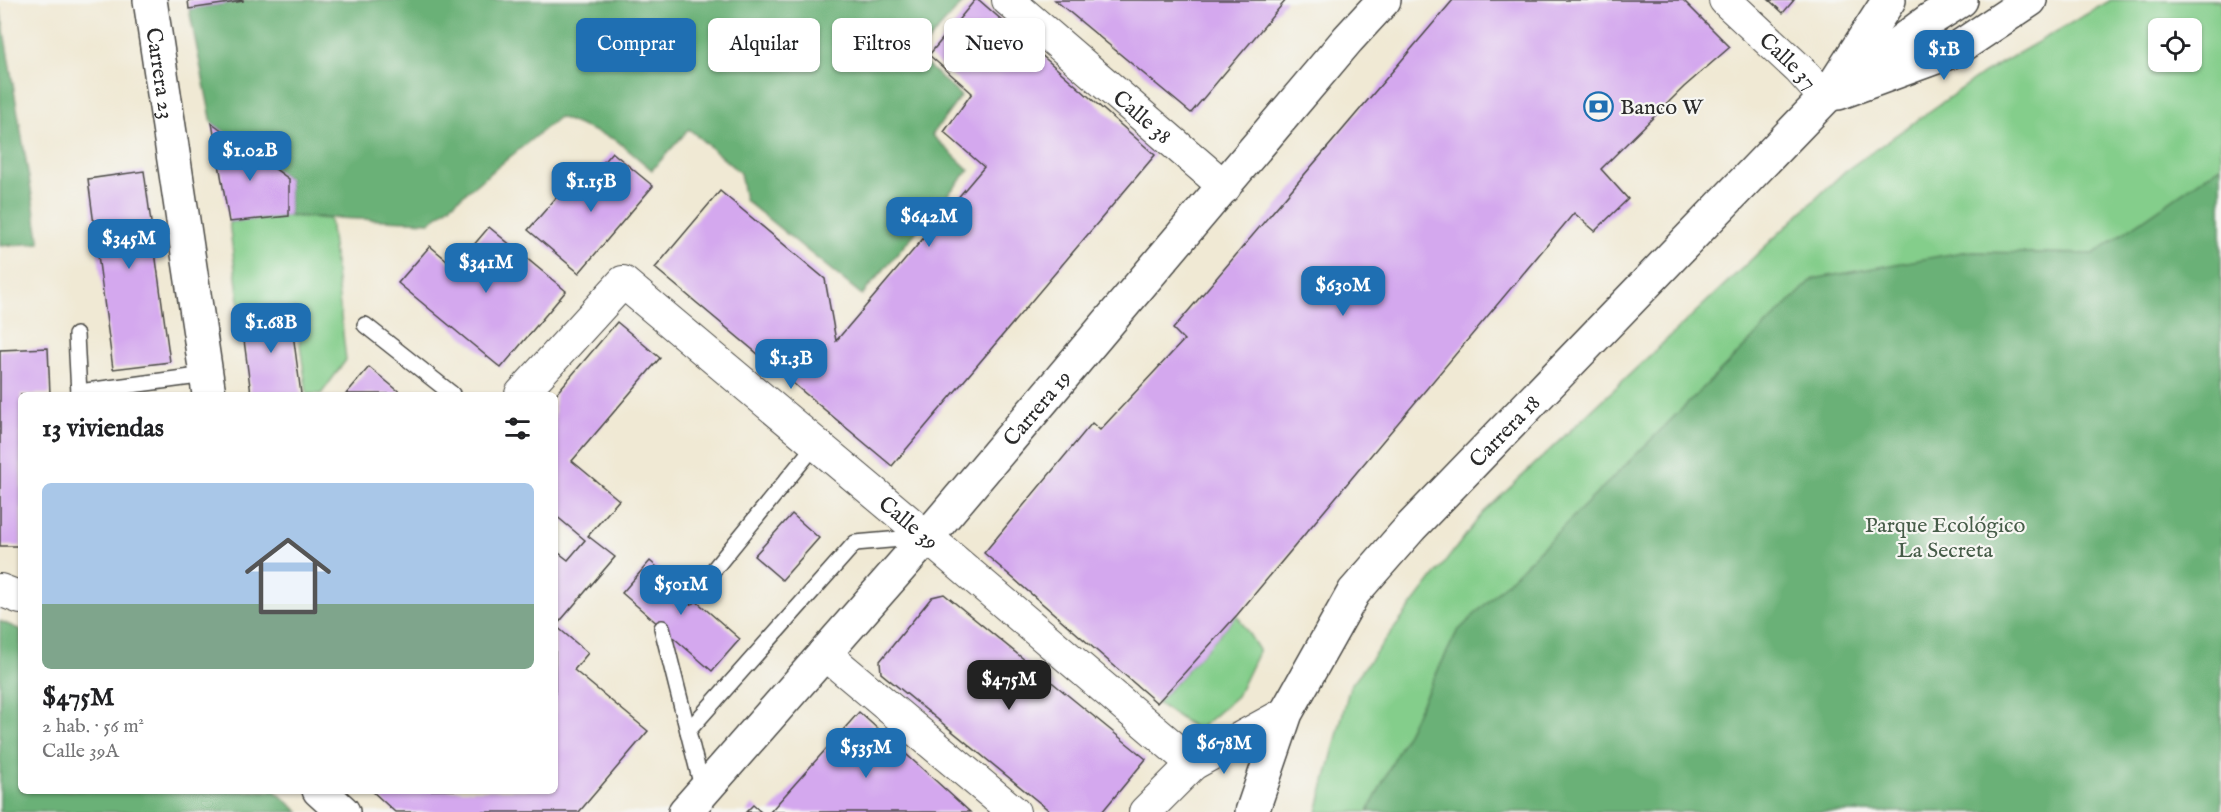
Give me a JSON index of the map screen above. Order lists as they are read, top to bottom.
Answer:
{
  "streets": {
    "main road": ["Carrera 23", "Carrera 19", "Carrera 18"],
    "street": ["Calle 37", "Calle 38", "Calle 39"]
  },
  "crossings": [
    ["Calle 37", "Carrera 18"],
    ["Calle 38", "Carrera 19"],
    ["Carrera 19", "Calle 39"]
  ],
  "parks": ["Parque Ecológico La Secreta"],
  "places": {
    "bank": ["Banco W"]
  },
  "page": {
    "chip": [
      "Comprar",
      "Alquilar",
      "Filtros",
      "Nuevo"
    ],
    "price": [
      "$1B",
      "$1.02B",
      "$1.15B",
      "$642M",
      "$345M",
      "$341M",
      "$630M",
      "$1.68B",
      "$1.3B",
      "$501M",
      "$475M",
      "$678M",
      "$535M"
    ],
    "heading": "13 viviendas",
    "list": [
      {
        "name": "$475M",
        "note": "2 hab. · 56 m² · Calle 39A"
      }
    ]
  }
}
